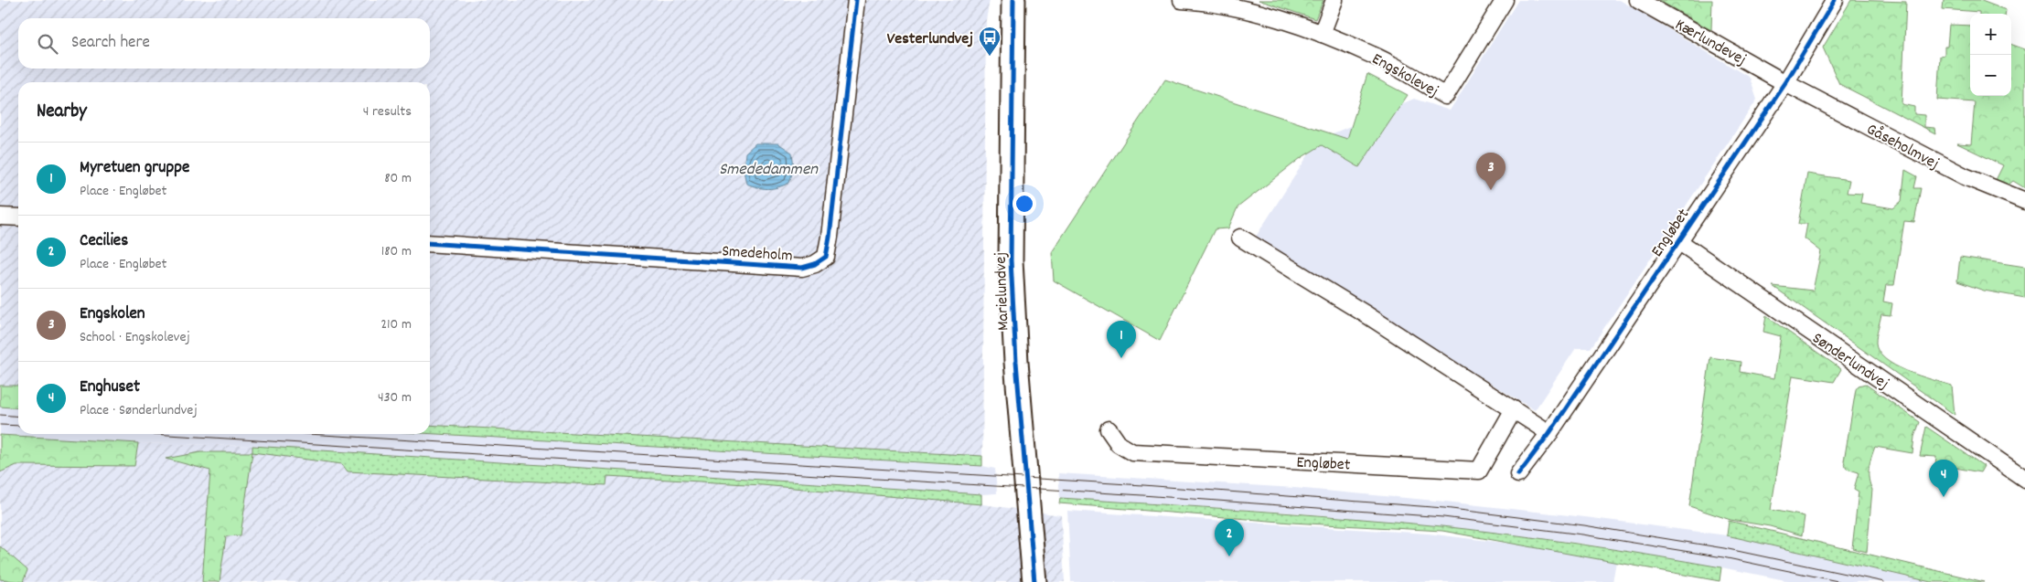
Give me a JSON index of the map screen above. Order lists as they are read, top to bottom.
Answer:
{
  "streets": {
    "street": [
      "Kærlundevej",
      "Engskolevej",
      "Gåseholmvej",
      "Engløbet",
      "Smedeholm",
      "Marielundvej",
      "Sønderlundvej"
    ]
  },
  "crossings": [
    ["Kærlundevej", "Gåseholmvej"],
    ["Kærlundevej", "Engløbet"],
    ["Gåseholmvej", "Engløbet"],
    ["Engløbet", "Sønderlundvej"]
  ],
  "water": ["Smededammen"],
  "places": {
    "bus stop": ["Vesterlundvej"]
  },
  "page": {
    "map_buttons": ["+", "−"],
    "search": "Search here",
    "heading": ["Nearby", "4 results"],
    "list": [
      {
        "mark": "1",
        "name": "Myretuen gruppe",
        "note": "Place · Engløbet",
        "value": "80 m"
      },
      {
        "mark": "2",
        "name": "Cecilies",
        "note": "Place · Engløbet",
        "value": "180 m"
      },
      {
        "mark": "3",
        "name": "Engskolen",
        "note": "School · Engskolevej",
        "value": "210 m"
      },
      {
        "mark": "4",
        "name": "Enghuset",
        "note": "Place · Sønderlundvej",
        "value": "430 m"
      }
    ],
    "pins": [
      "3",
      "1",
      "4",
      "2"
    ]
  }
}
